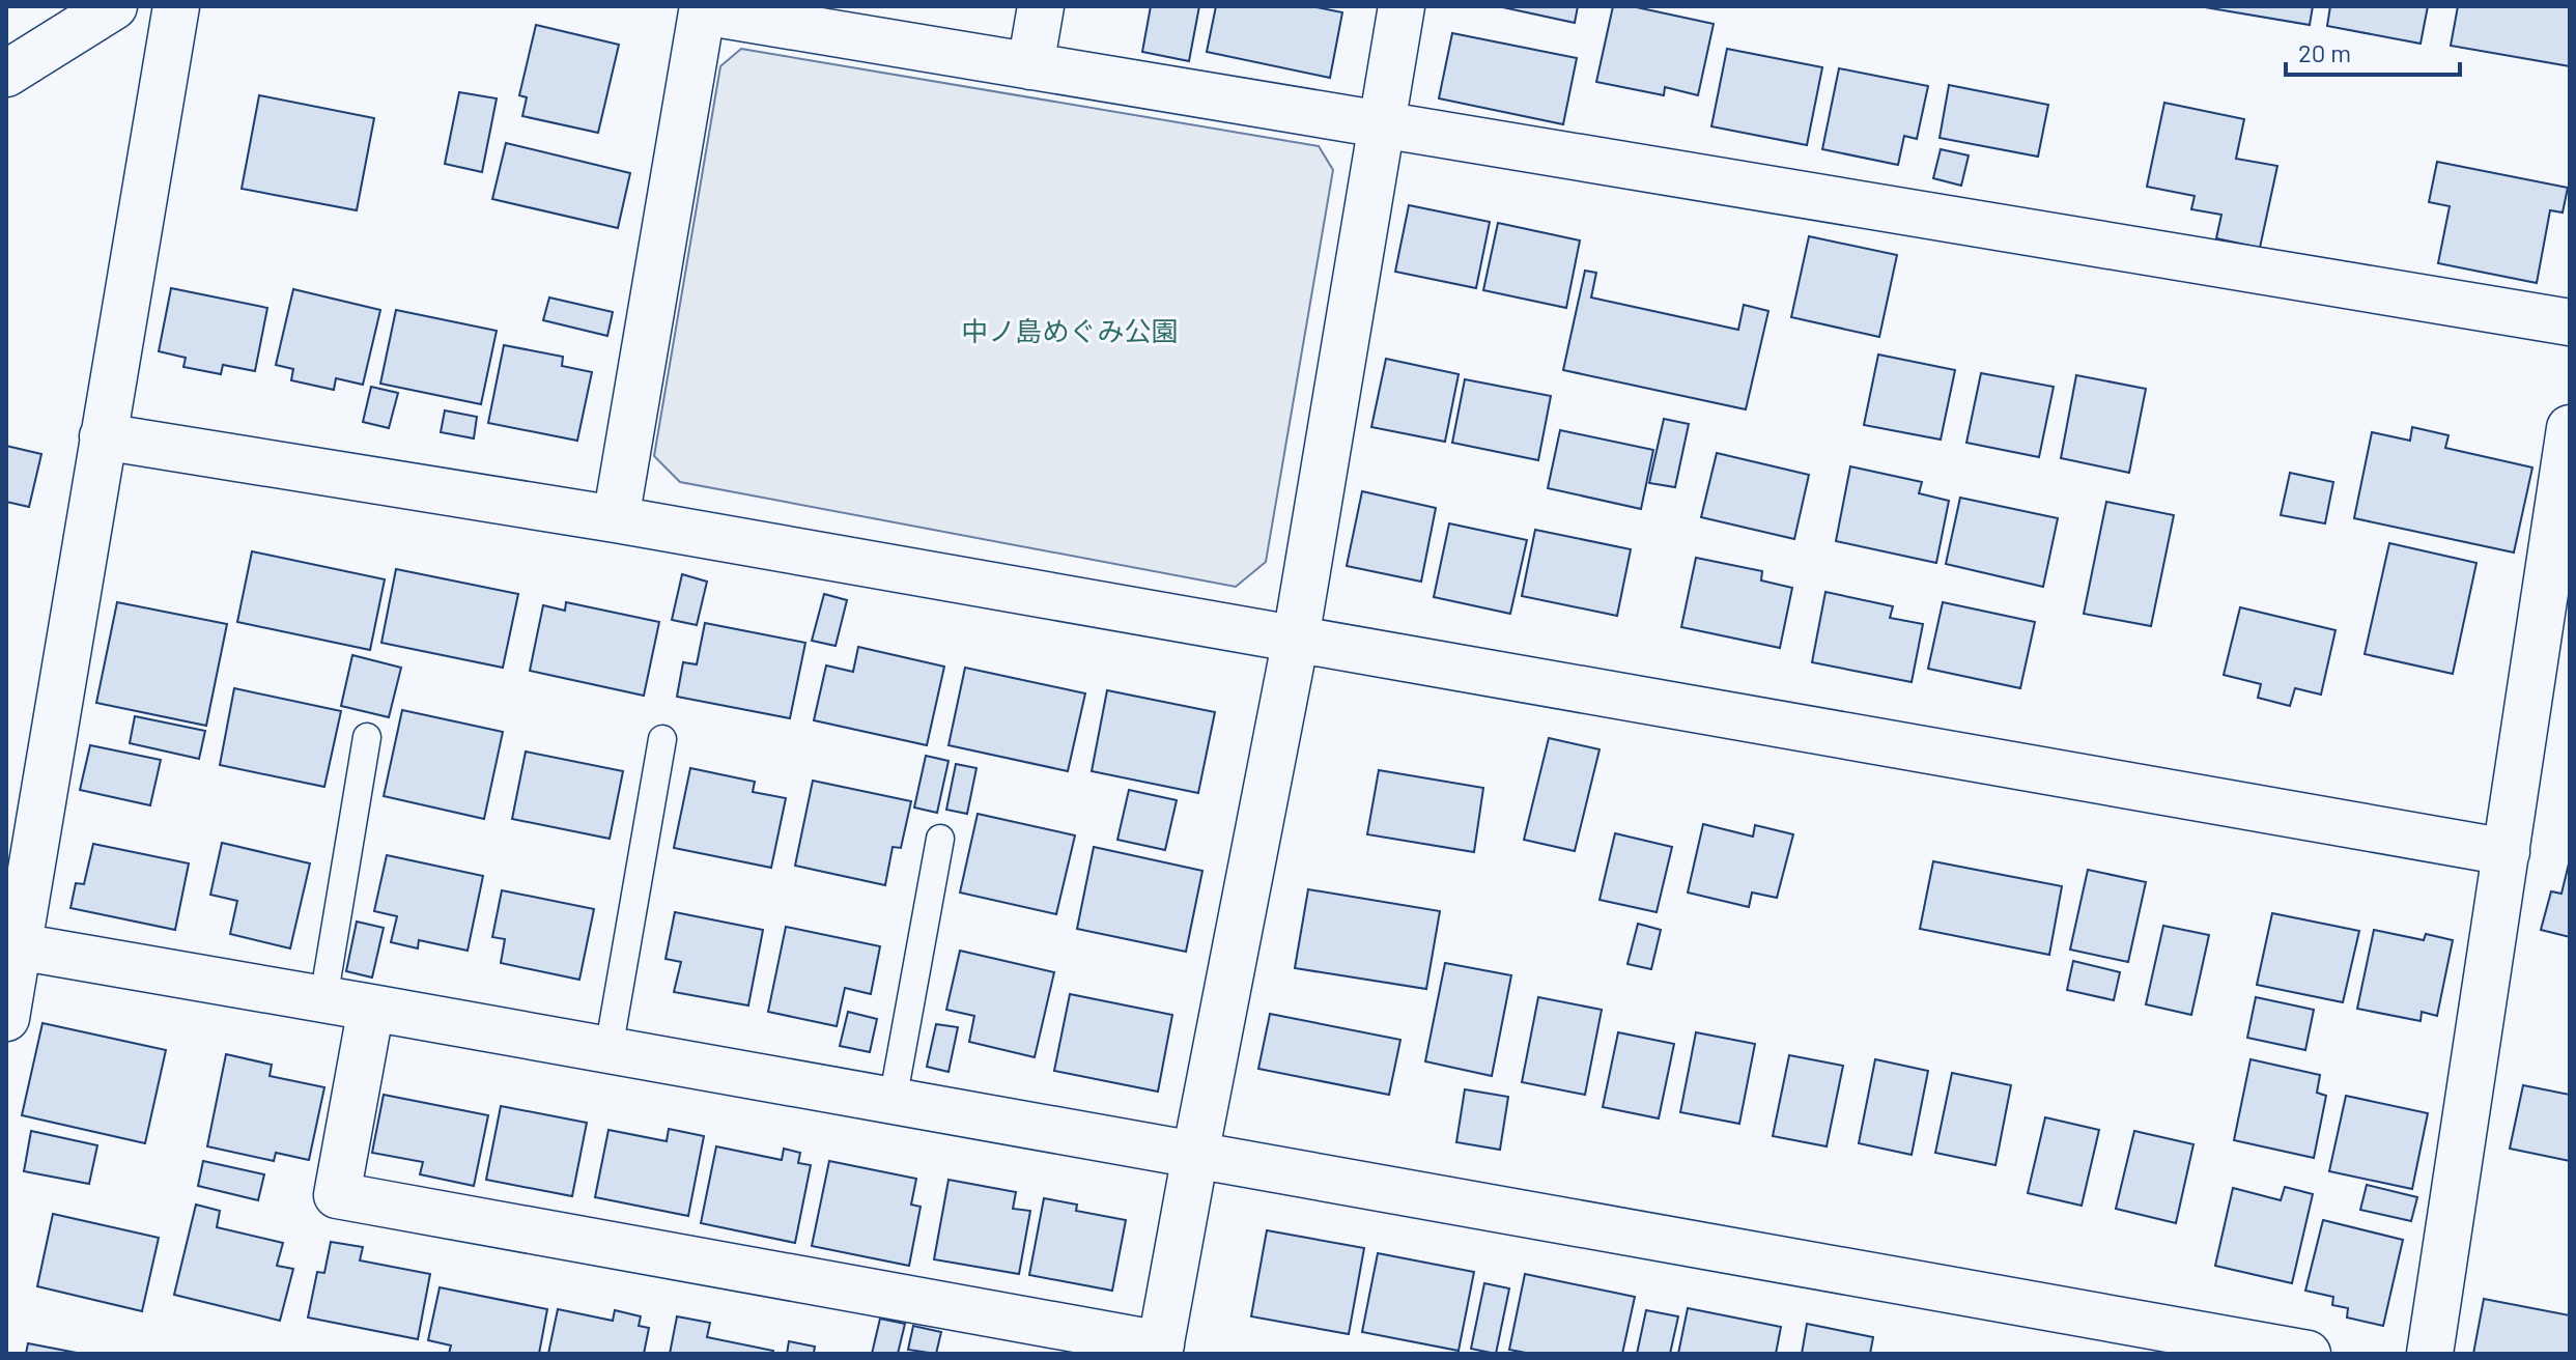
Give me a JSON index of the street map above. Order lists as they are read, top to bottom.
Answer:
{
  "parks": ["中ノ島めぐみ公園"],
  "scale_bar": "20 m"
}
